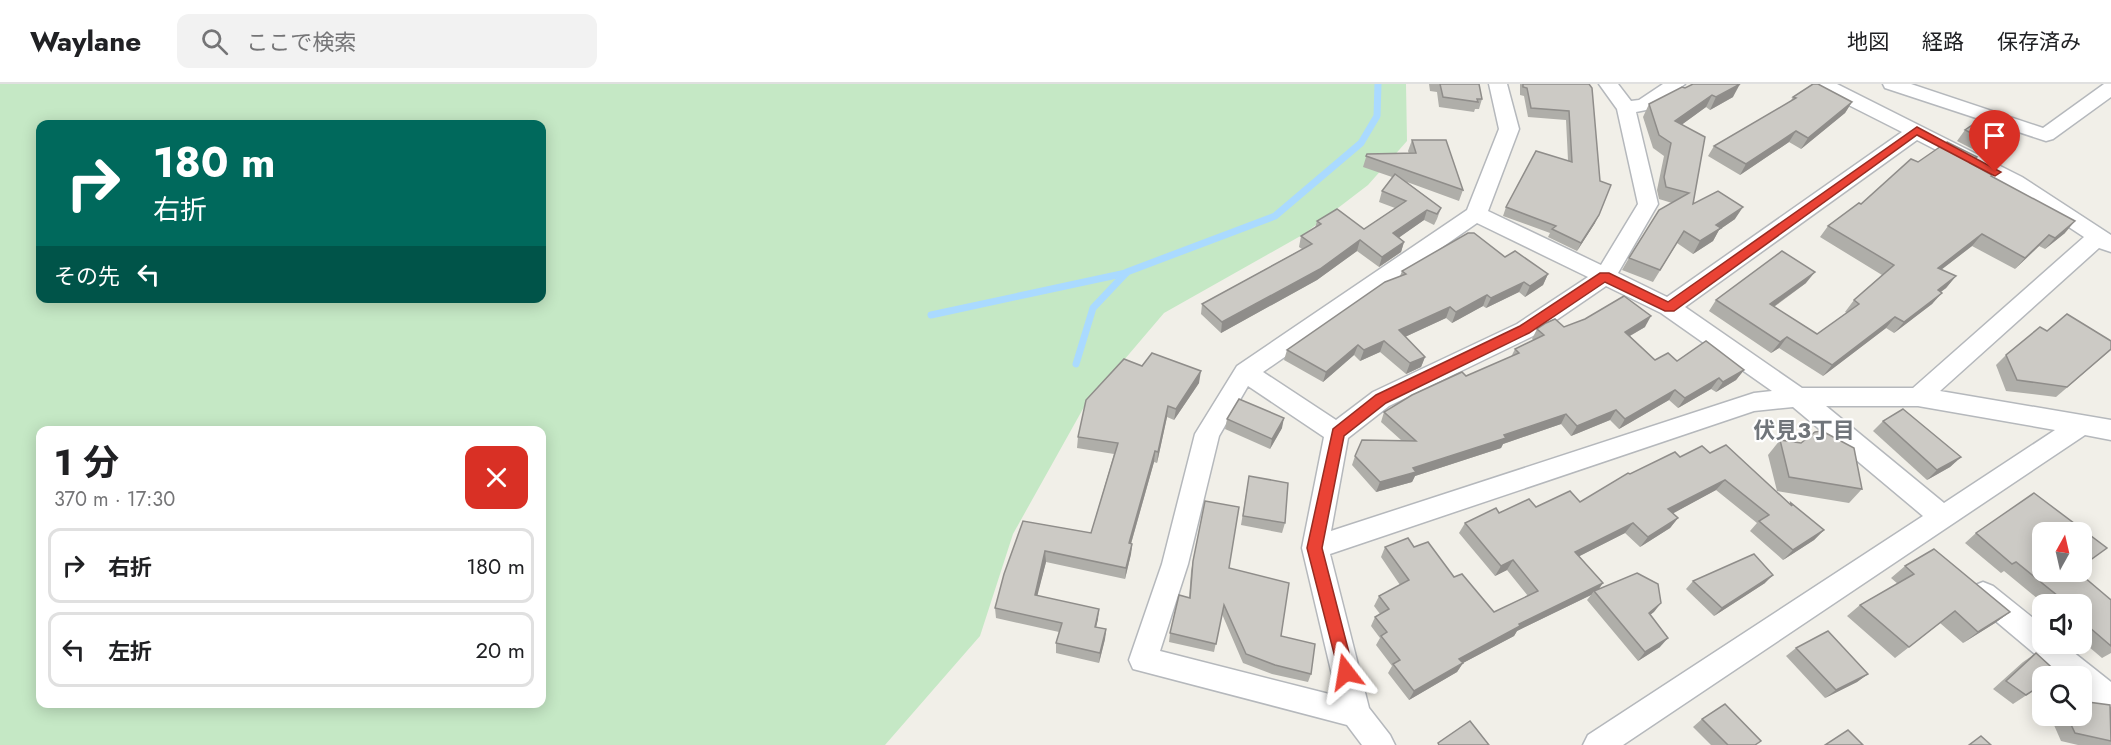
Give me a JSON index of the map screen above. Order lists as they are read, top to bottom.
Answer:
{
  "districts": ["伏見3丁目"],
  "north": "top",
  "page": {
    "header": "Waylane",
    "search": "ここで検索",
    "nav": ["地図", "経路", "保存済み"],
    "turn": ["180 m", "右折"],
    "then": "その先",
    "heading": ["1 分", "370 m · 17:30"],
    "list": [
      {
        "name": "右折",
        "value": "180 m"
      },
      {
        "name": "左折",
        "value": "20 m"
      }
    ]
  }
}
